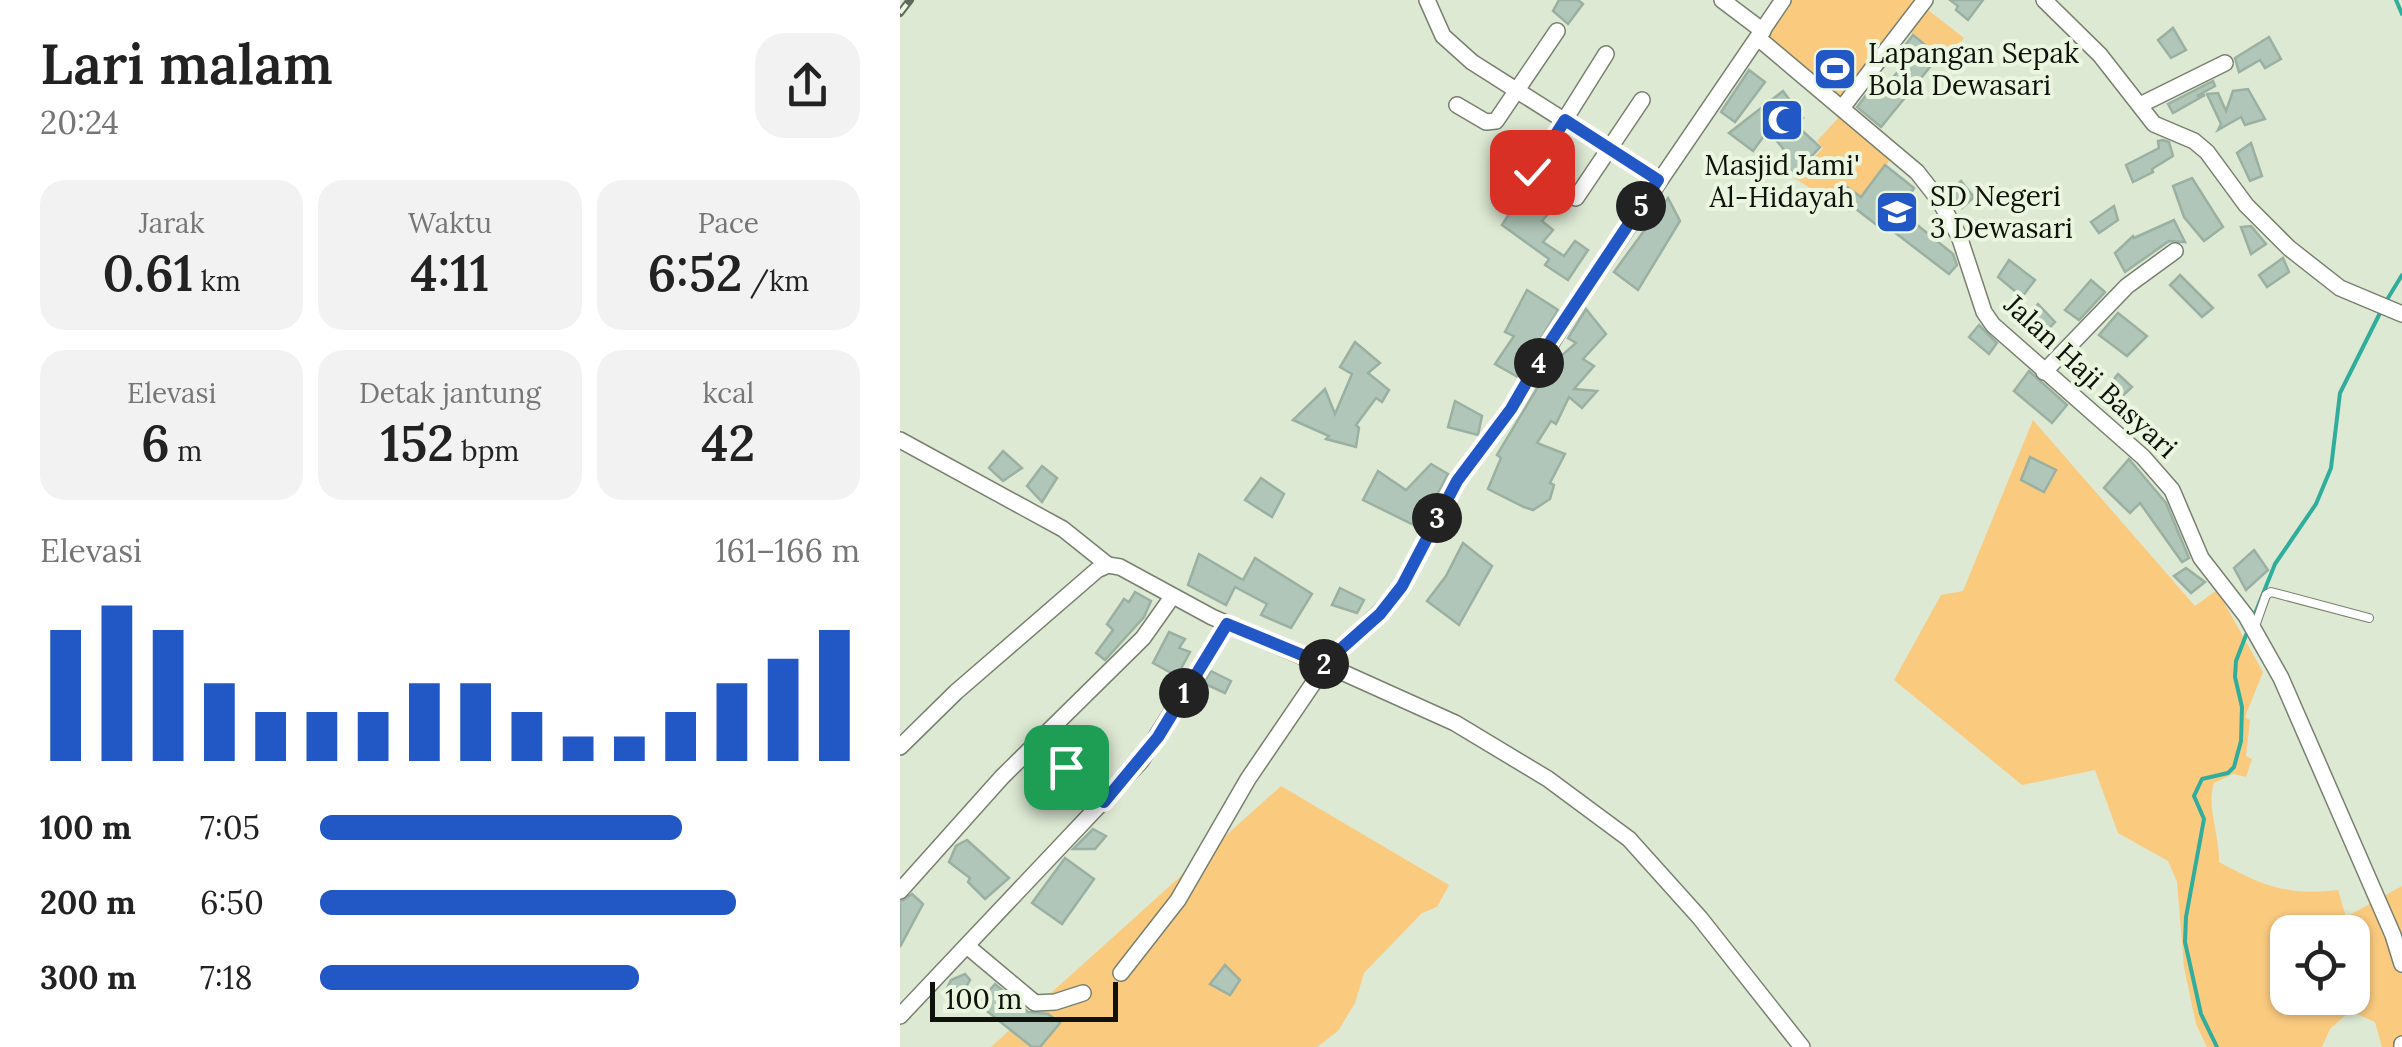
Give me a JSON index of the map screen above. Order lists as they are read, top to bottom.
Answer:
{
  "streets": {
    "street": ["Jalan Haji Basyari"]
  },
  "places": {
    "sports": ["Lapangan Sepak Bola Dewasari"],
    "mosque": ["Masjid Jami' Al-Hidayah"],
    "school or university": ["SD Negeri 3 Dewasari"]
  },
  "scale_bar": "100 m",
  "page": {
    "heading": ["Lari malam", "20:24"],
    "stats": [
      ["Jarak", "0.61 km"],
      ["Waktu", "4:11"],
      ["Pace", "6:52 /km"],
      ["Elevasi", "6 m"],
      ["Detak jantung", "152 bpm"],
      ["kcal", "42"]
    ],
    "pins": [
      "5",
      "4",
      "3",
      "2",
      "1"
    ],
    "chart": ["Elevasi", "161–166 m"],
    "list": [
      {
        "name": "100 m",
        "note": "7:05"
      },
      {
        "name": "200 m",
        "note": "6:50"
      },
      {
        "name": "300 m",
        "note": "7:18"
      }
    ],
    "scale": "100 m"
  }
}
